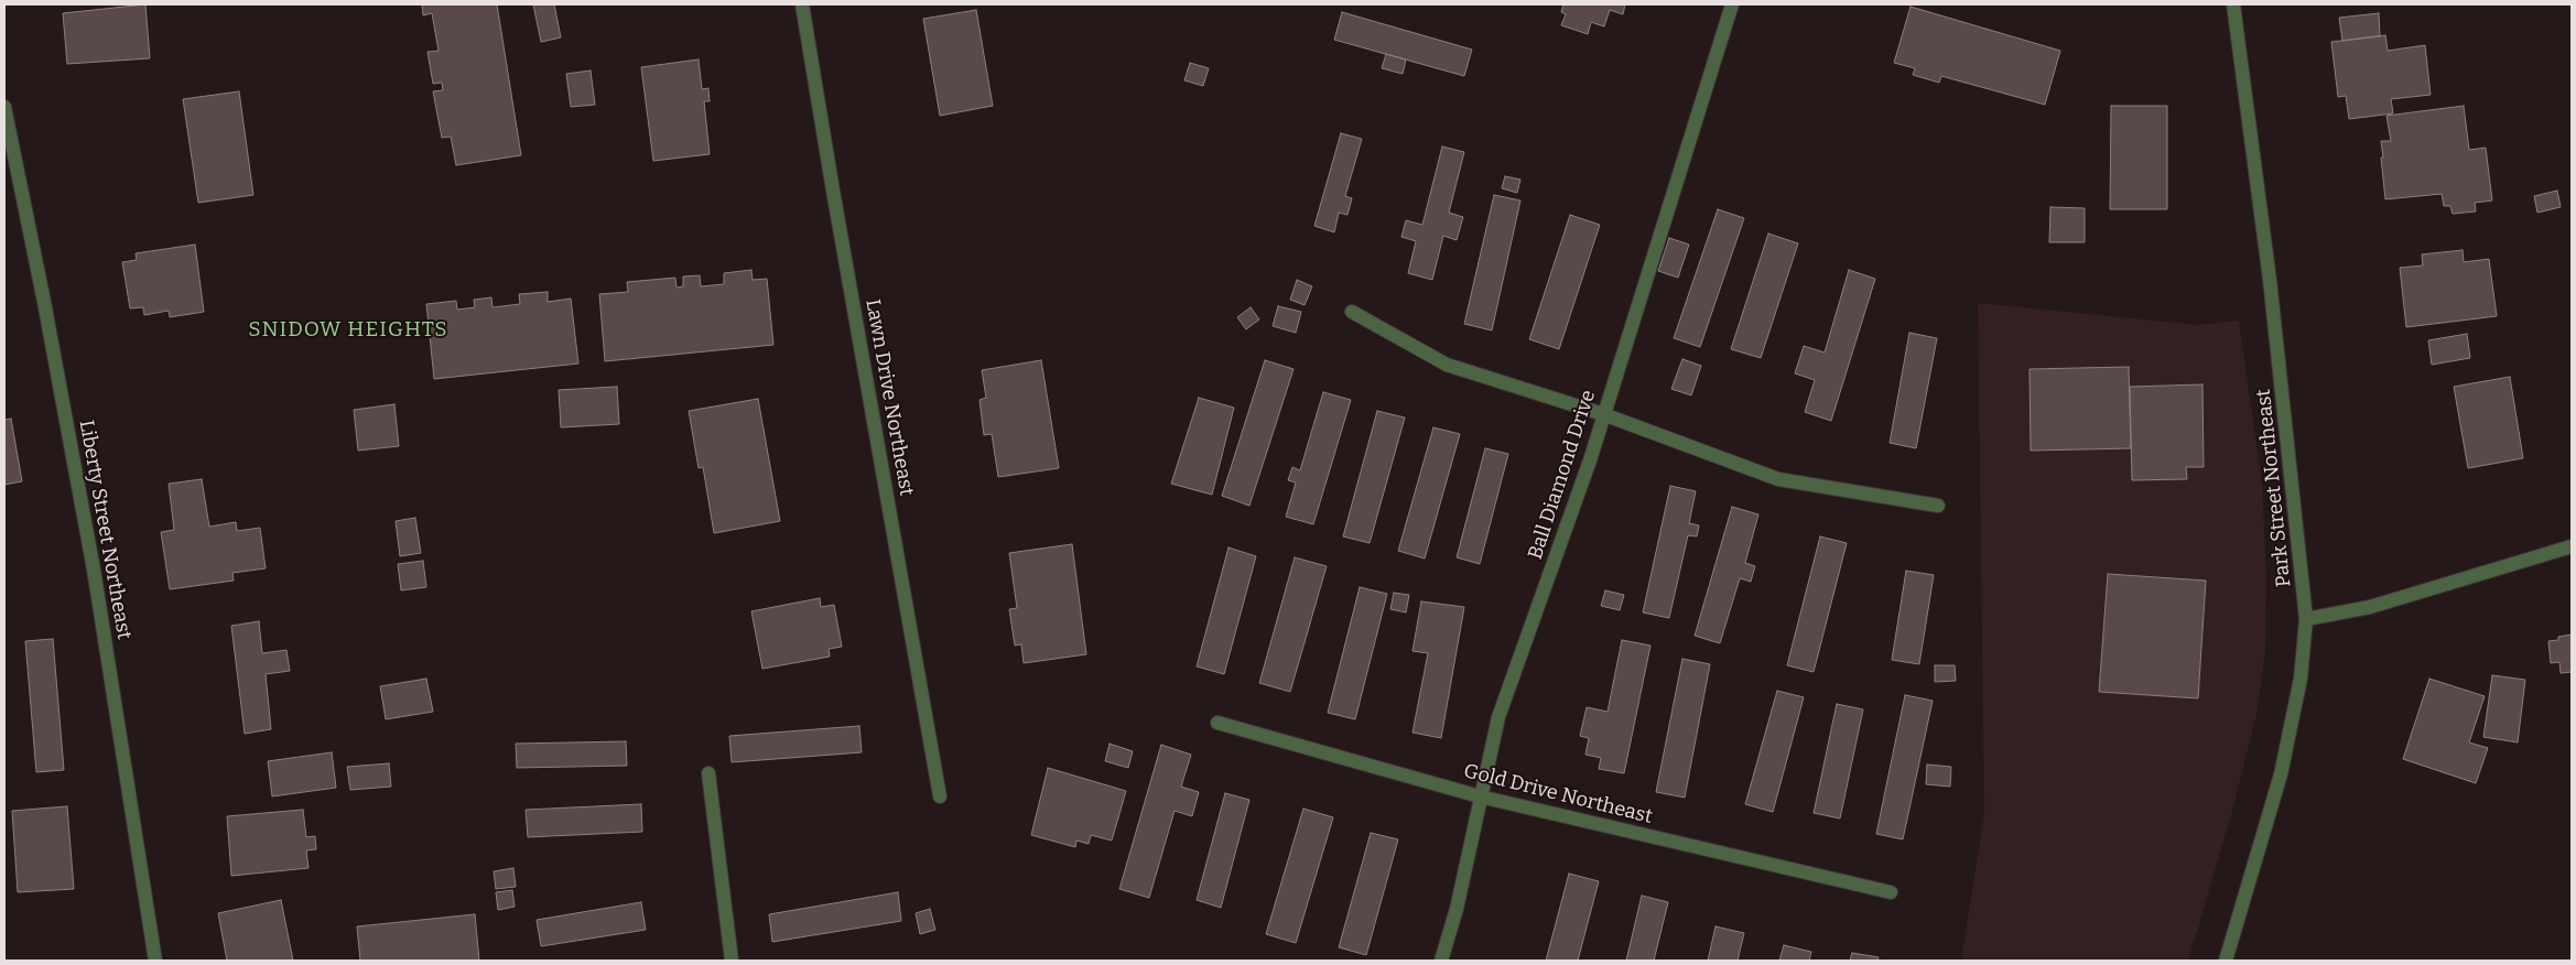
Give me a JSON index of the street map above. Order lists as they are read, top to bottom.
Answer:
{
  "streets": {
    "street": [
      "Lawn Drive Northeast",
      "Ball Diamond Drive",
      "Park Street Northeast",
      "Liberty Street Northeast",
      "Gold Drive Northeast"
    ]
  },
  "crossings": [
    ["Ball Diamond Drive", "Gold Drive Northeast"]
  ],
  "districts": ["SNIDOW HEIGHTS"]
}
